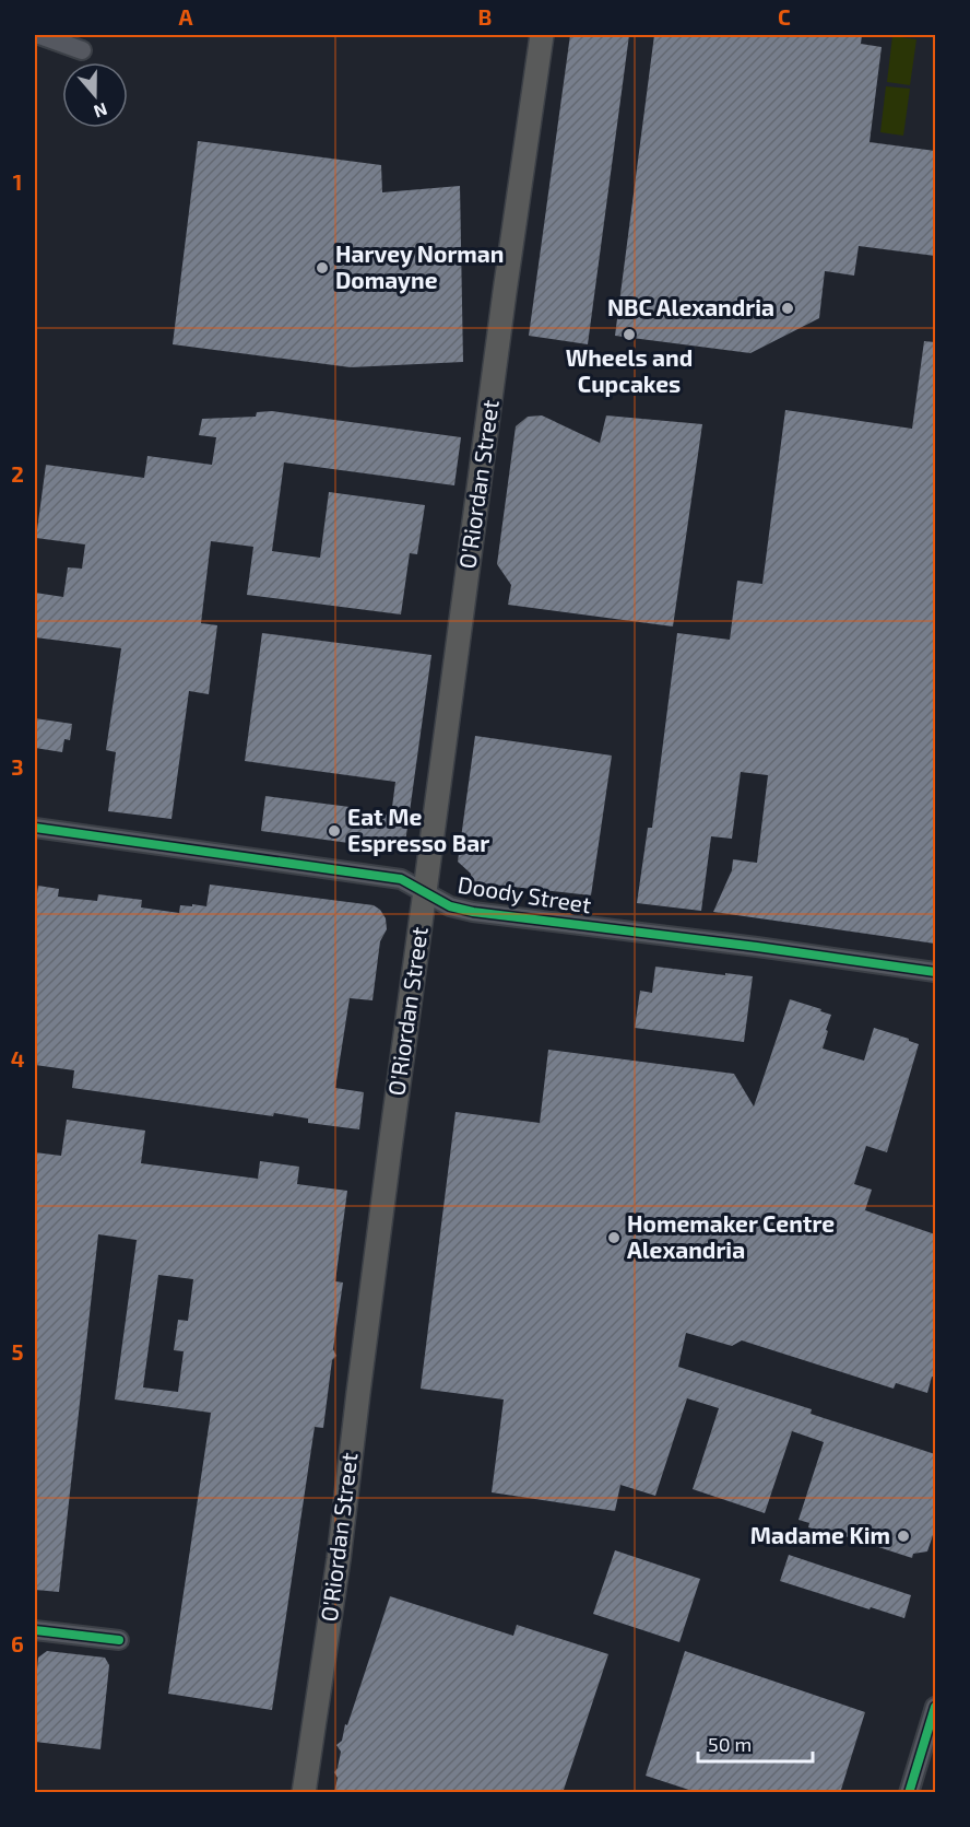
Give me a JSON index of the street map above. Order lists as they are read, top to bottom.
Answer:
{
  "streets": {
    "main road": ["O'Riordan Street"],
    "street": ["Doody Street"]
  },
  "crossings": [
    ["O'Riordan Street", "Doody Street"]
  ],
  "places": [
    "Harvey Norman Domayne",
    "NBC Alexandria",
    "Wheels and Cupcakes",
    "Eat Me Espresso Bar",
    "Homemaker Centre Alexandria",
    "Madame Kim"
  ],
  "scale_bar": "50 m",
  "north": "bottom",
  "grid": {
    "columns": ["A", "B", "C"],
    "rows": [
      "1",
      "2",
      "3",
      "4",
      "5",
      "6"
    ]
  }
}
